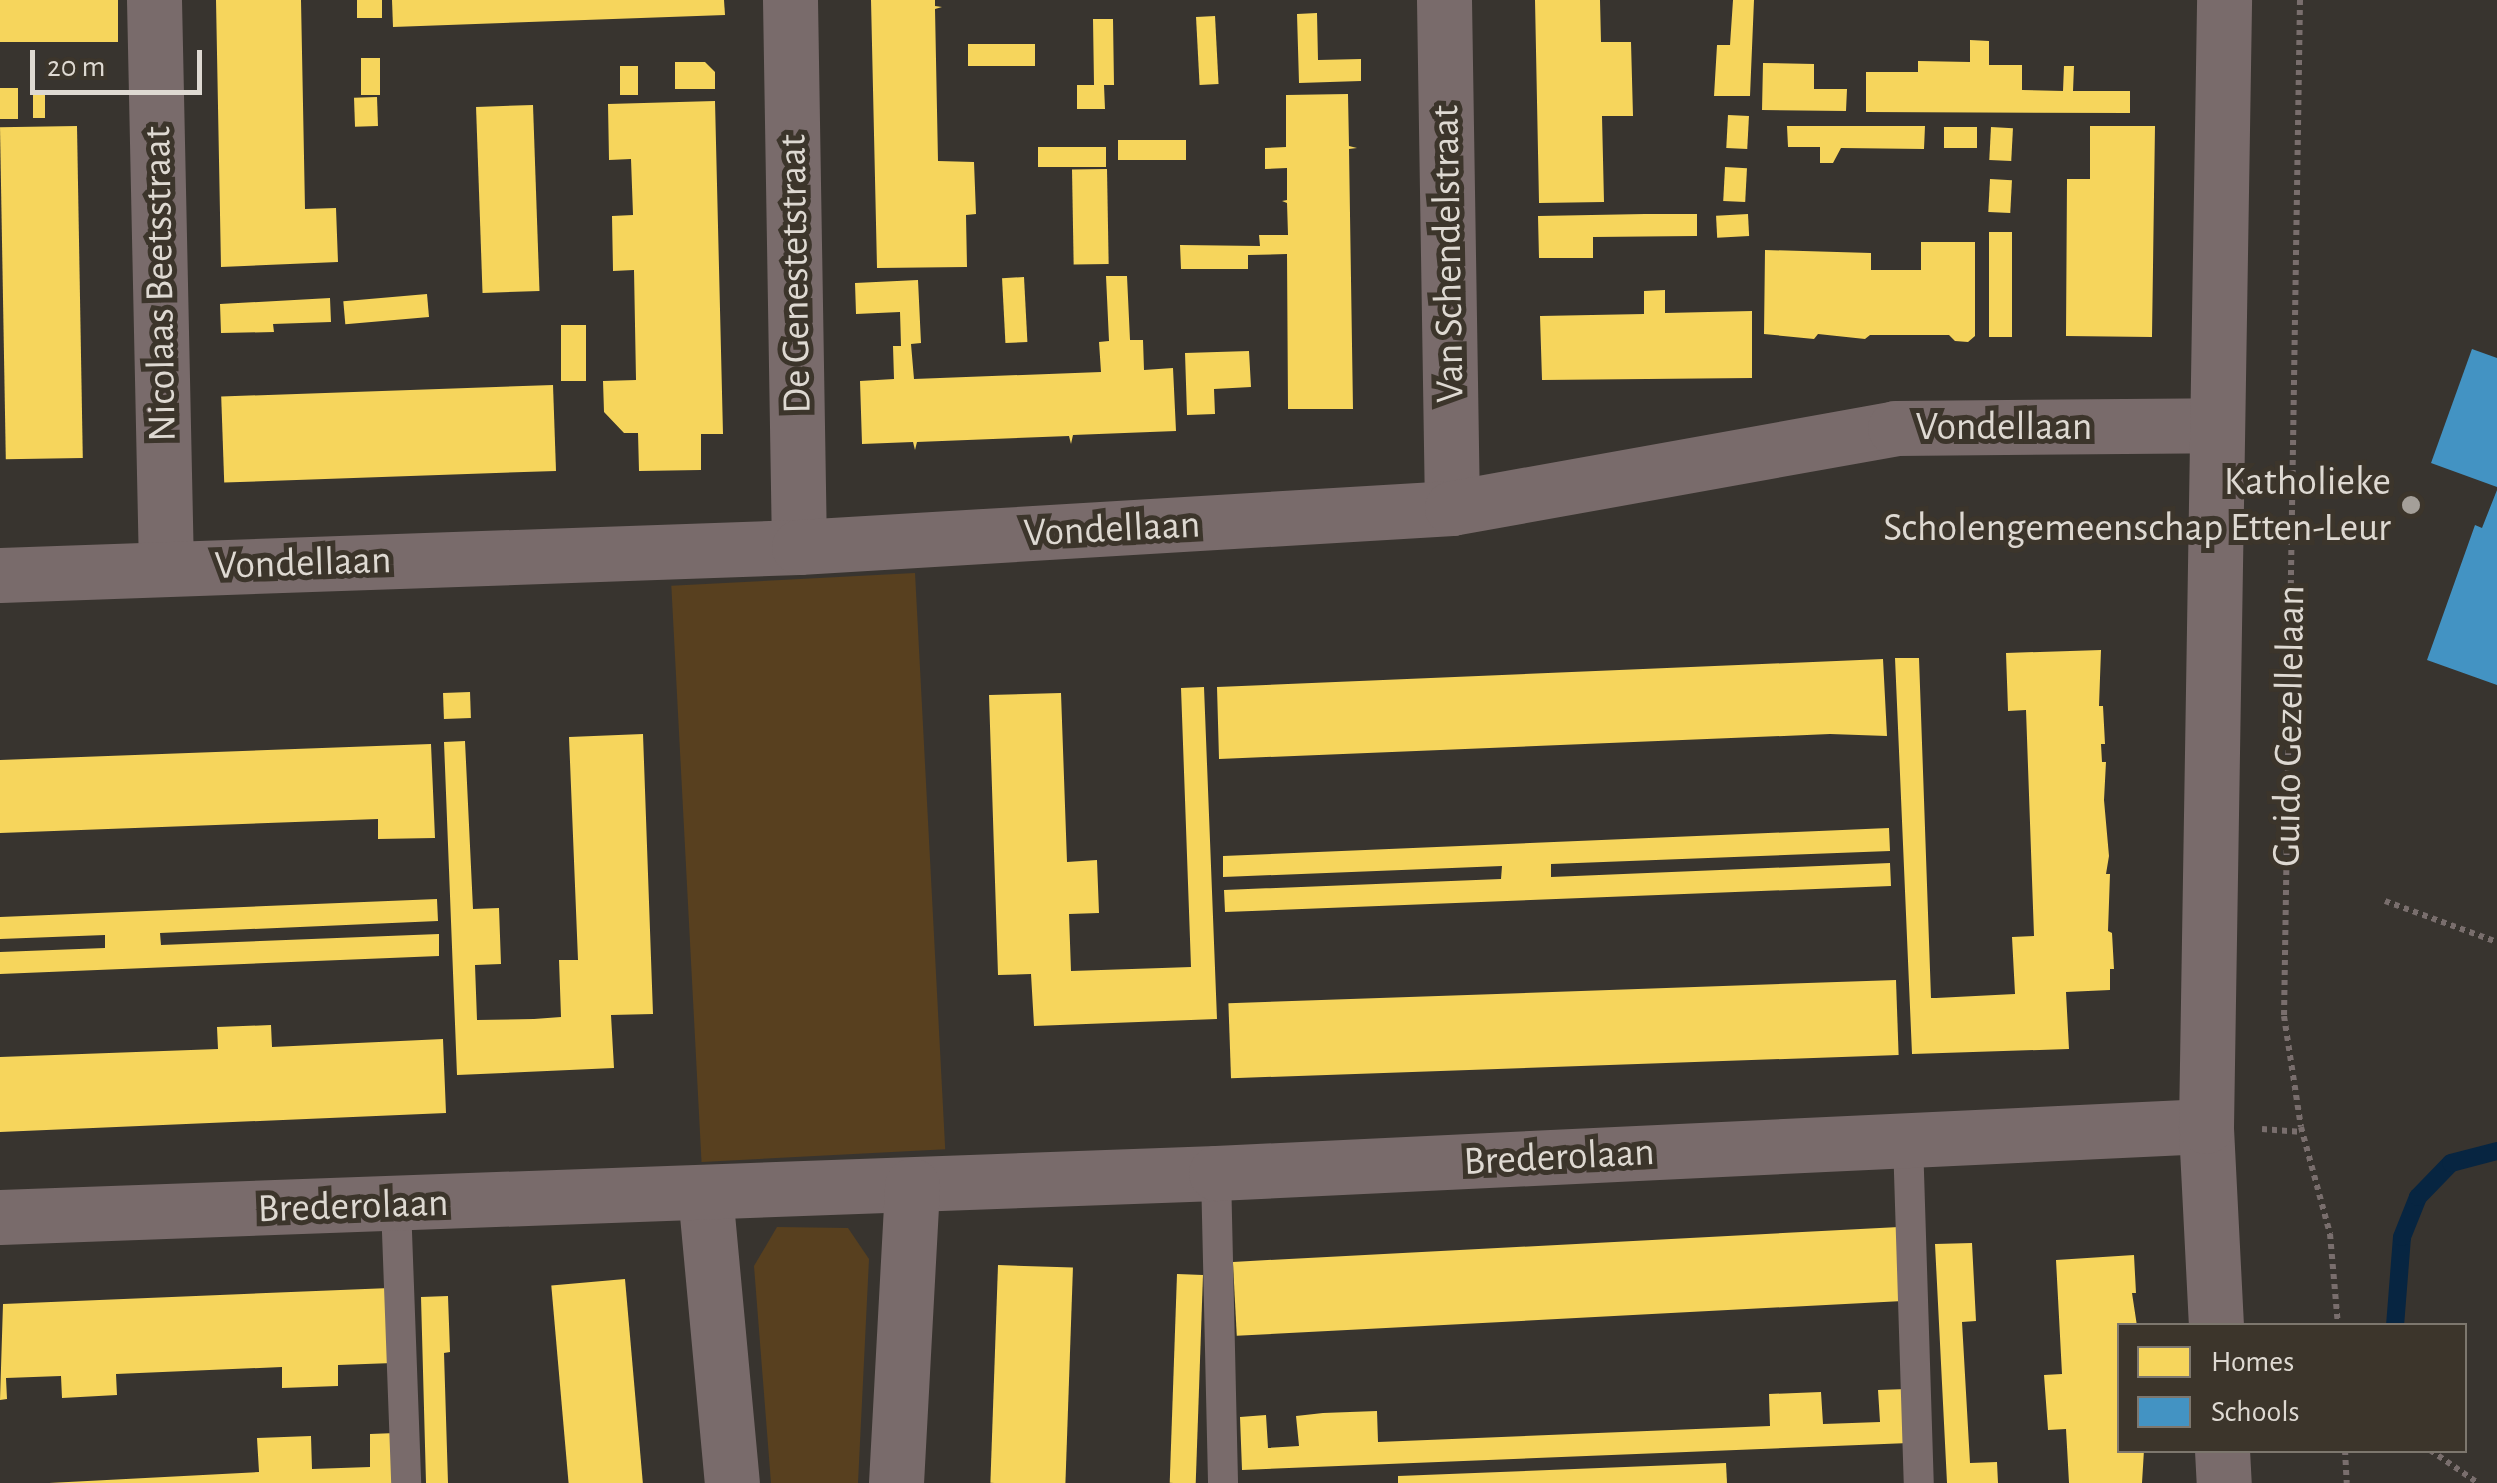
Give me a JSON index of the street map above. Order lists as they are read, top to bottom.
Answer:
{
  "streets": {
    "street": [
      "Van Schendelstraat",
      "De Genestetstraat",
      "Nicolaas Beetsstraat",
      "Vondellaan",
      "Guido Gezellelaan",
      "Brederolaan"
    ]
  },
  "crossings": [
    ["Van Schendelstraat", "Vondellaan"],
    ["De Genestetstraat", "Vondellaan"],
    ["Nicolaas Beetsstraat", "Vondellaan"],
    ["Vondellaan", "Guido Gezellelaan"],
    ["Guido Gezellelaan", "Brederolaan"]
  ],
  "places": ["Katholieke Scholengemeenschap Etten-Leur"],
  "legend": ["Homes", "Schools"],
  "scale_bar": "20 m"
}
